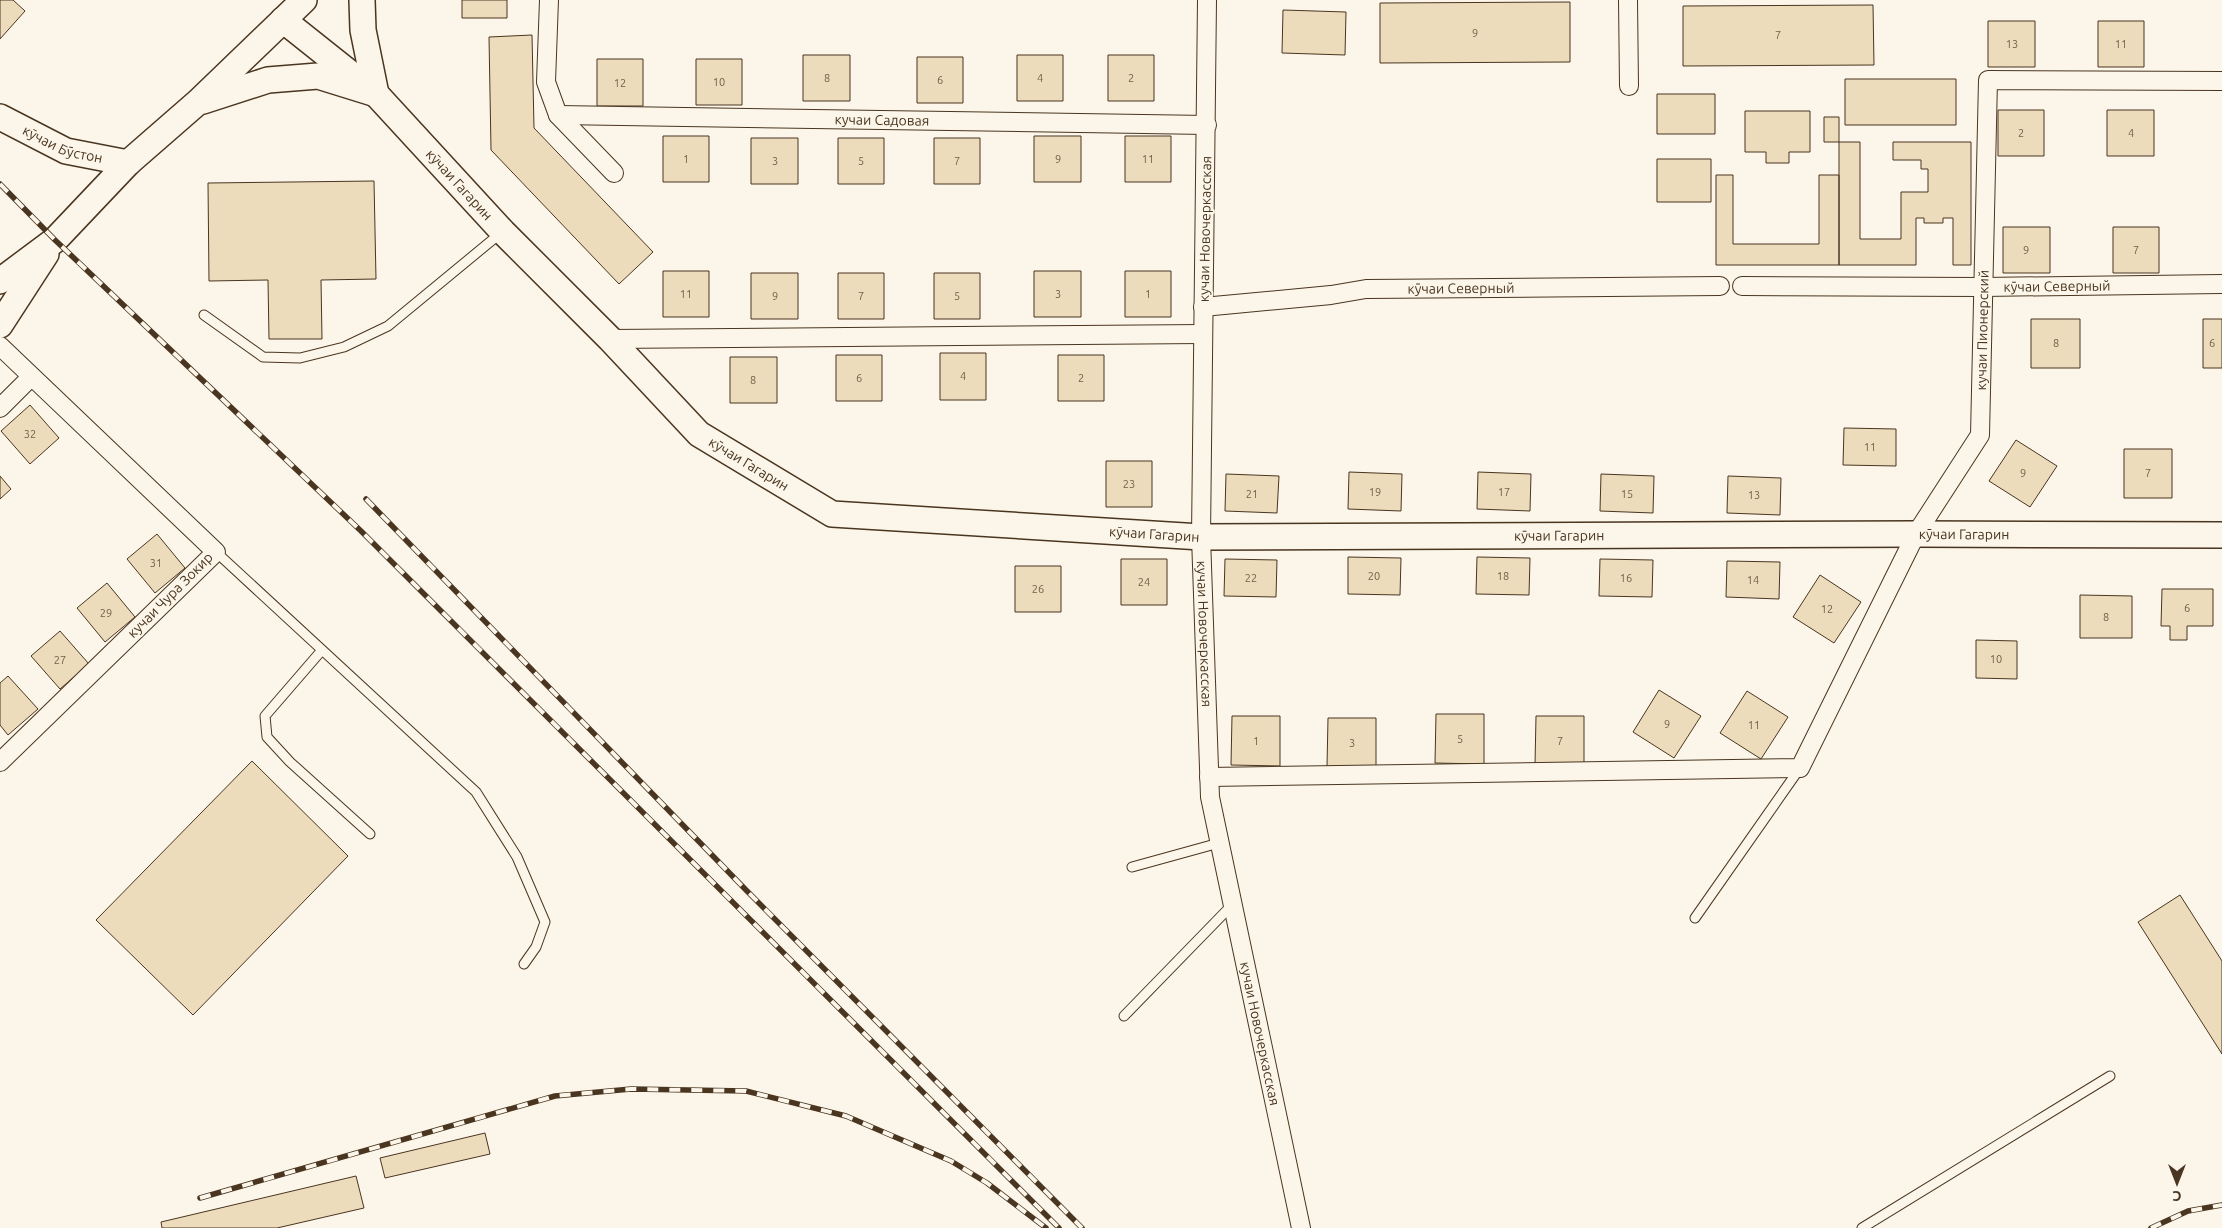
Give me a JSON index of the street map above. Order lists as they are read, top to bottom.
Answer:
{
  "streets": {
    "main road": ["кӯчаи Бӯстон", "кӯчаи Гагарин"],
    "street": [
      "кучаи Садовая",
      "кучаи Новочеркасская",
      "кӯчаи Северный",
      "кучаи Пионерский",
      "кучаи Чура Зокир"
    ]
  },
  "crossings": [
    ["кучаи Садовая", "кучаи Новочеркасская"],
    ["кӯчаи Гагарин", "кучаи Новочеркасская"],
    ["кӯчаи Гагарин", "кучаи Пионерский"],
    ["кучаи Новочеркасская", "кӯчаи Северный"],
    ["кӯчаи Северный", "кучаи Пионерский"]
  ],
  "house_numbers": [
    "9",
    "7",
    "13",
    "11",
    "8",
    "4",
    "2",
    "6",
    "10",
    "12",
    "2",
    "4",
    "1",
    "9",
    "11",
    "3",
    "5",
    "7",
    "9",
    "7",
    "11",
    "3",
    "1",
    "9",
    "7",
    "5",
    "8",
    "6",
    "4",
    "6",
    "2",
    "8",
    "32",
    "11",
    "9",
    "7",
    "23",
    "19",
    "17",
    "21",
    "15",
    "13",
    "31",
    "20",
    "18",
    "22",
    "16",
    "14",
    "24",
    "26",
    "6",
    "12",
    "29",
    "8",
    "10",
    "27",
    "9",
    "11",
    "5",
    "1",
    "7",
    "3"
  ],
  "north": "bottom"
}
